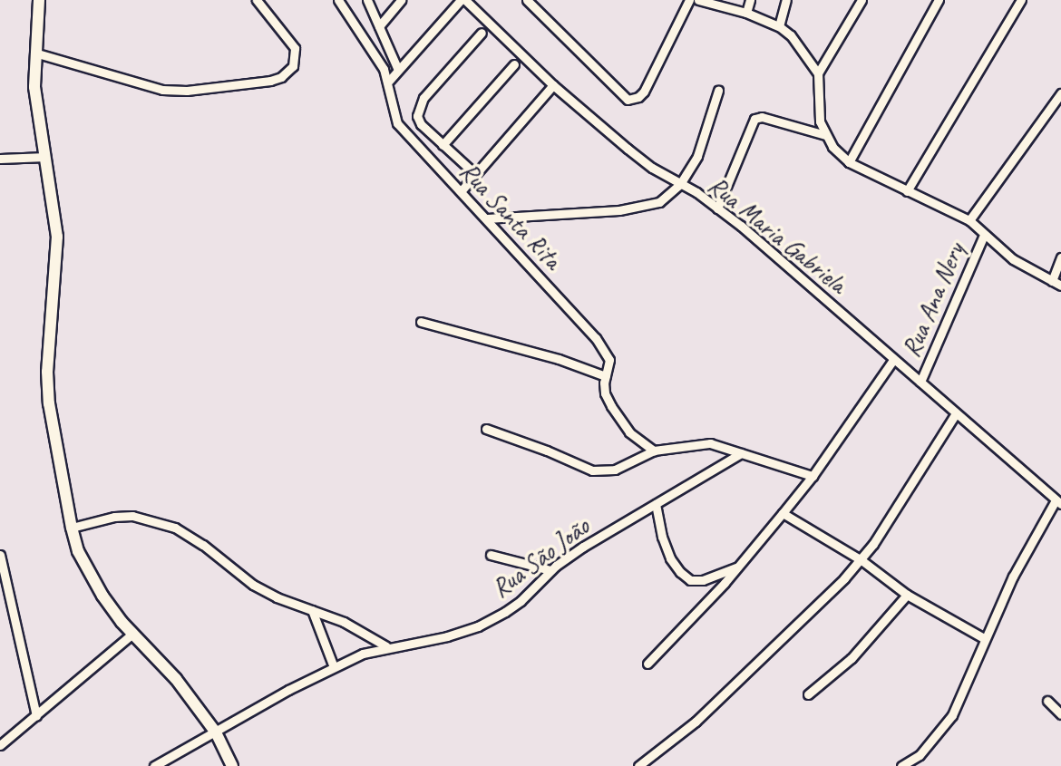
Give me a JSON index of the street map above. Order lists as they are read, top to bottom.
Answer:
{
  "streets": {
    "street": [
      "Rua Santa Rita",
      "Rua Maria Gabriela",
      "Rua Ana Nery",
      "Rua São João"
    ]
  },
  "crossings": [
    ["Rua Maria Gabriela", "Rua Ana Nery"]
  ]
}
